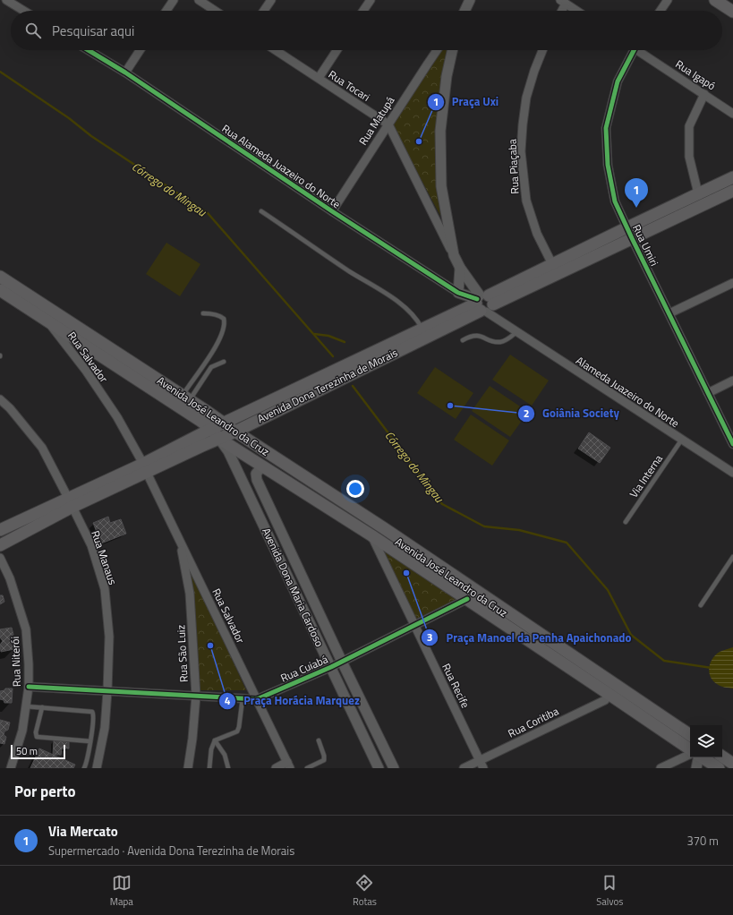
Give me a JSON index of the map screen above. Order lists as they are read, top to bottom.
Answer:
{
  "streets": {
    "main road": ["Avenida Dona Terezinha de Morais", "Avenida José Leandro da Cruz", "Avenida Dona Maria Cardoso"],
    "street": [
      "Rua Igapó",
      "Rua Tocari",
      "Rua Matupá",
      "Rua Alameda Juazeiro do Norte",
      "Rua Piaçaba",
      "Rua Umiri",
      "Rua Salvador",
      "Alameda Juazeiro do Norte",
      "Rua Manaus",
      "Rua São Luiz",
      "Rua Niterói",
      "Rua Cuiabá",
      "Rua Recife",
      "Rua Coritiba"
    ],
    "lane": ["Via Interna"]
  },
  "crossings": [
    ["Rua Tocari", "Rua Matupá"],
    ["Rua Matupá", "Rua Alameda Juazeiro do Norte"],
    ["Rua Alameda Juazeiro do Norte", "Avenida Dona Terezinha de Morais"],
    ["Rua Alameda Juazeiro do Norte", "Alameda Juazeiro do Norte"],
    ["Rua Piaçaba", "Avenida Dona Terezinha de Morais"],
    ["Rua Umiri", "Avenida Dona Terezinha de Morais"],
    ["Rua Salvador", "Avenida Dona Terezinha de Morais"],
    ["Rua Salvador", "Avenida José Leandro da Cruz"],
    ["Rua Salvador", "Rua São Luiz"],
    ["Rua Salvador", "Rua Cuiabá"],
    ["Avenida Dona Terezinha de Morais", "Alameda Juazeiro do Norte"],
    ["Avenida Dona Terezinha de Morais", "Avenida José Leandro da Cruz"],
    ["Avenida Dona Terezinha de Morais", "Rua Manaus"],
    ["Avenida Dona Terezinha de Morais", "Avenida Dona Maria Cardoso"],
    ["Alameda Juazeiro do Norte", "Via Interna"],
    ["Avenida José Leandro da Cruz", "Avenida Dona Maria Cardoso"],
    ["Avenida José Leandro da Cruz", "Rua Cuiabá"],
    ["Avenida José Leandro da Cruz", "Rua Recife"],
    ["Avenida José Leandro da Cruz", "Rua Coritiba"],
    ["Rua Manaus", "Rua Cuiabá"],
    ["Avenida Dona Maria Cardoso", "Rua Cuiabá"],
    ["Rua São Luiz", "Rua Cuiabá"],
    ["Rua Niterói", "Rua Cuiabá"],
    ["Rua Cuiabá", "Rua Recife"],
    ["Rua Recife", "Rua Coritiba"]
  ],
  "water": ["Córrego do Mingau"],
  "places": [
    "Praça Uxi",
    "Goiânia Society",
    "Praça Manoel da Penha Apaichonado",
    "Praça Horácia Marquez"
  ],
  "scale_bar": "50 m",
  "page": {
    "search": "Pesquisar aqui",
    "pins": "1",
    "scale": "50 m",
    "heading": "Por perto",
    "list": [
      {
        "mark": "1",
        "name": "Via Mercato",
        "note": "Supermercado · Avenida Dona Terezinha de Morais",
        "value": "370 m"
      }
    ],
    "nav": ["Mapa", "Rotas", "Salvos"]
  }
}
